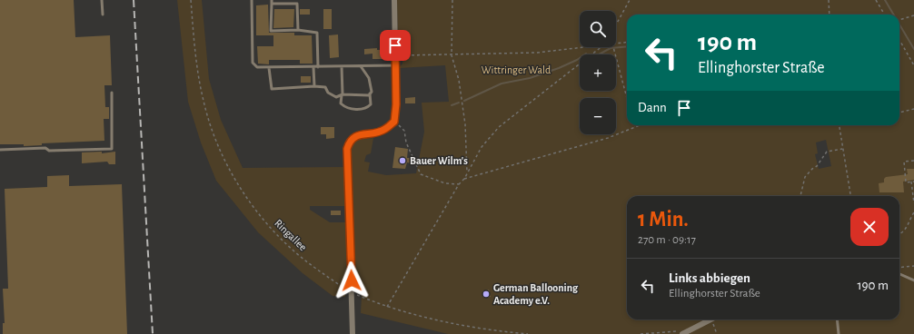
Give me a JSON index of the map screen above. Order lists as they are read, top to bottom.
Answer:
{
  "streets": {
    "path": ["Ringallee"]
  },
  "parks": ["Wittringer Wald"],
  "places": ["Bauer Wilm's", "German Ballooning Academy e.V."],
  "page": {
    "map_buttons": ["+", "−"],
    "turn": ["190 m", "Ellinghorster Straße"],
    "then": "Dann",
    "heading": ["1 Min.", "270 m · 09:17"],
    "list": [
      {
        "name": "Links abbiegen",
        "note": "Ellinghorster Straße",
        "value": "190 m"
      }
    ]
  }
}
